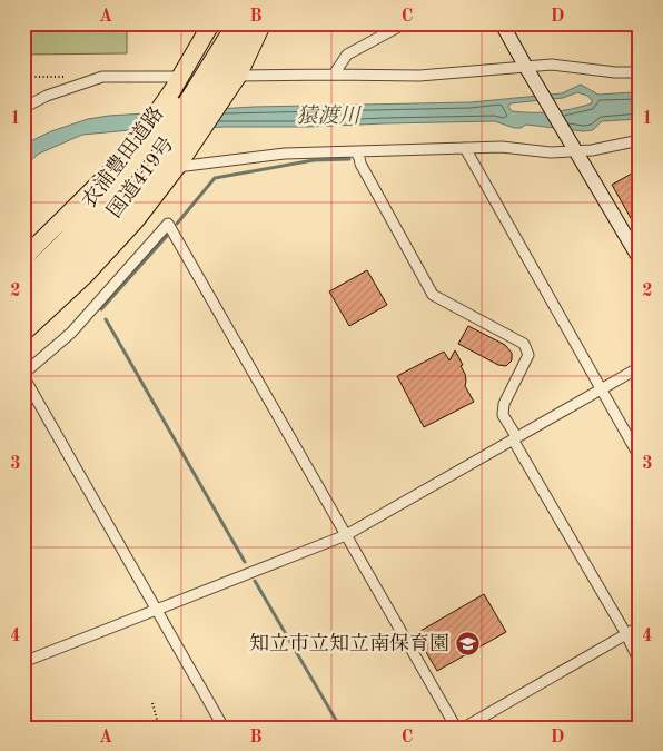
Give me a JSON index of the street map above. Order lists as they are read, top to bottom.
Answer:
{
  "streets": {
    "highway": ["衣浦豊田道路", "国道419号"]
  },
  "water": ["猿渡川"],
  "places": {
    "school or university": ["知立市立知立南保育園"]
  },
  "grid": {
    "columns": [
      "A",
      "B",
      "C",
      "D"
    ],
    "rows": [
      "1",
      "2",
      "3",
      "4"
    ]
  }
}
